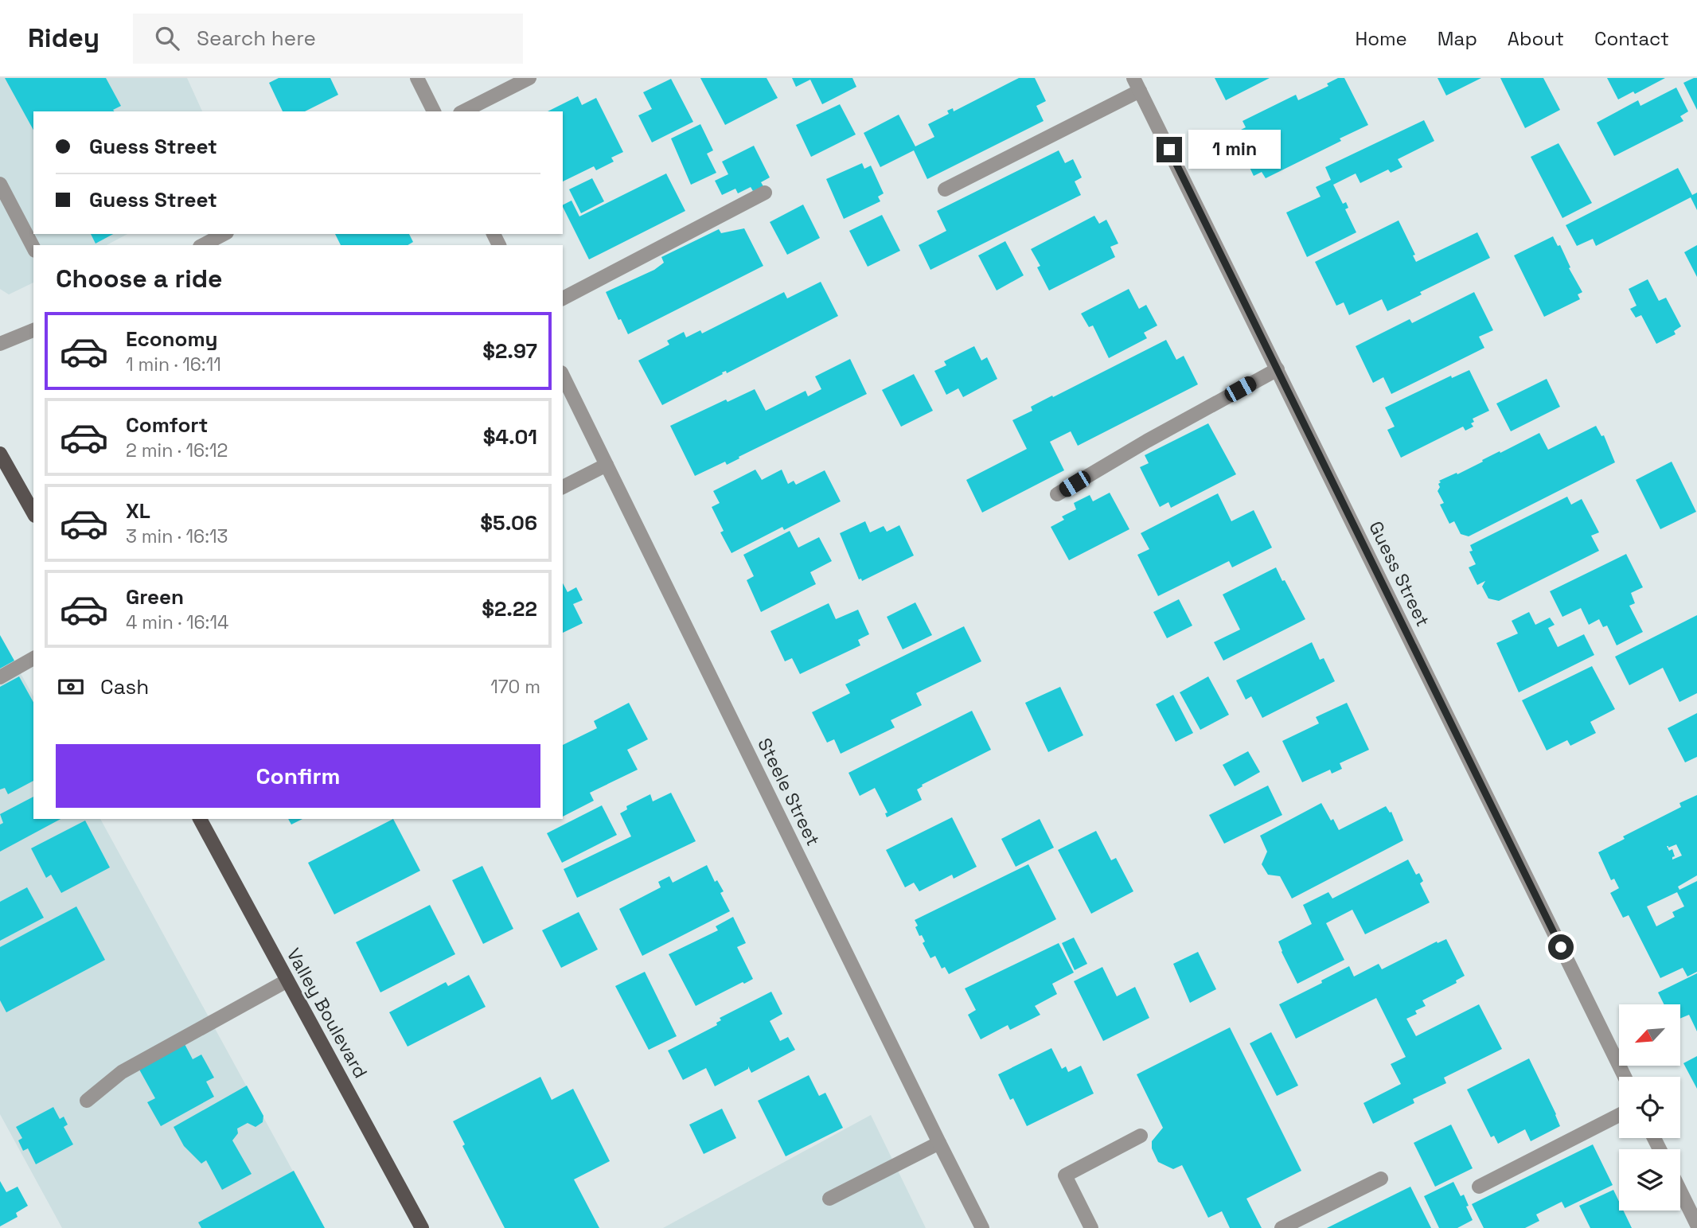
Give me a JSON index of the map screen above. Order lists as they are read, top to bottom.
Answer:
{
  "streets": {
    "main road": ["Valley Boulevard"],
    "street": ["Guess Street", "Steele Street"]
  },
  "north": "bottom left",
  "page": {
    "header": "Ridey",
    "search": "Search here",
    "nav": [
      "Home",
      "Map",
      "About",
      "Contact"
    ],
    "banner": ["Guess Street", "Guess Street"],
    "bubble": "1 min",
    "heading": "Choose a ride",
    "list": [
      {
        "name": "Economy",
        "note": "1 min · 16:11",
        "value": "$2.97"
      },
      {
        "name": "Comfort",
        "note": "2 min · 16:12",
        "value": "$4.01"
      },
      {
        "name": "XL",
        "note": "3 min · 16:13",
        "value": "$5.06"
      },
      {
        "name": "Green",
        "note": "4 min · 16:14",
        "value": "$2.22"
      }
    ],
    "pay": ["Cash", "170 m"],
    "buttons": "Confirm"
  }
}
